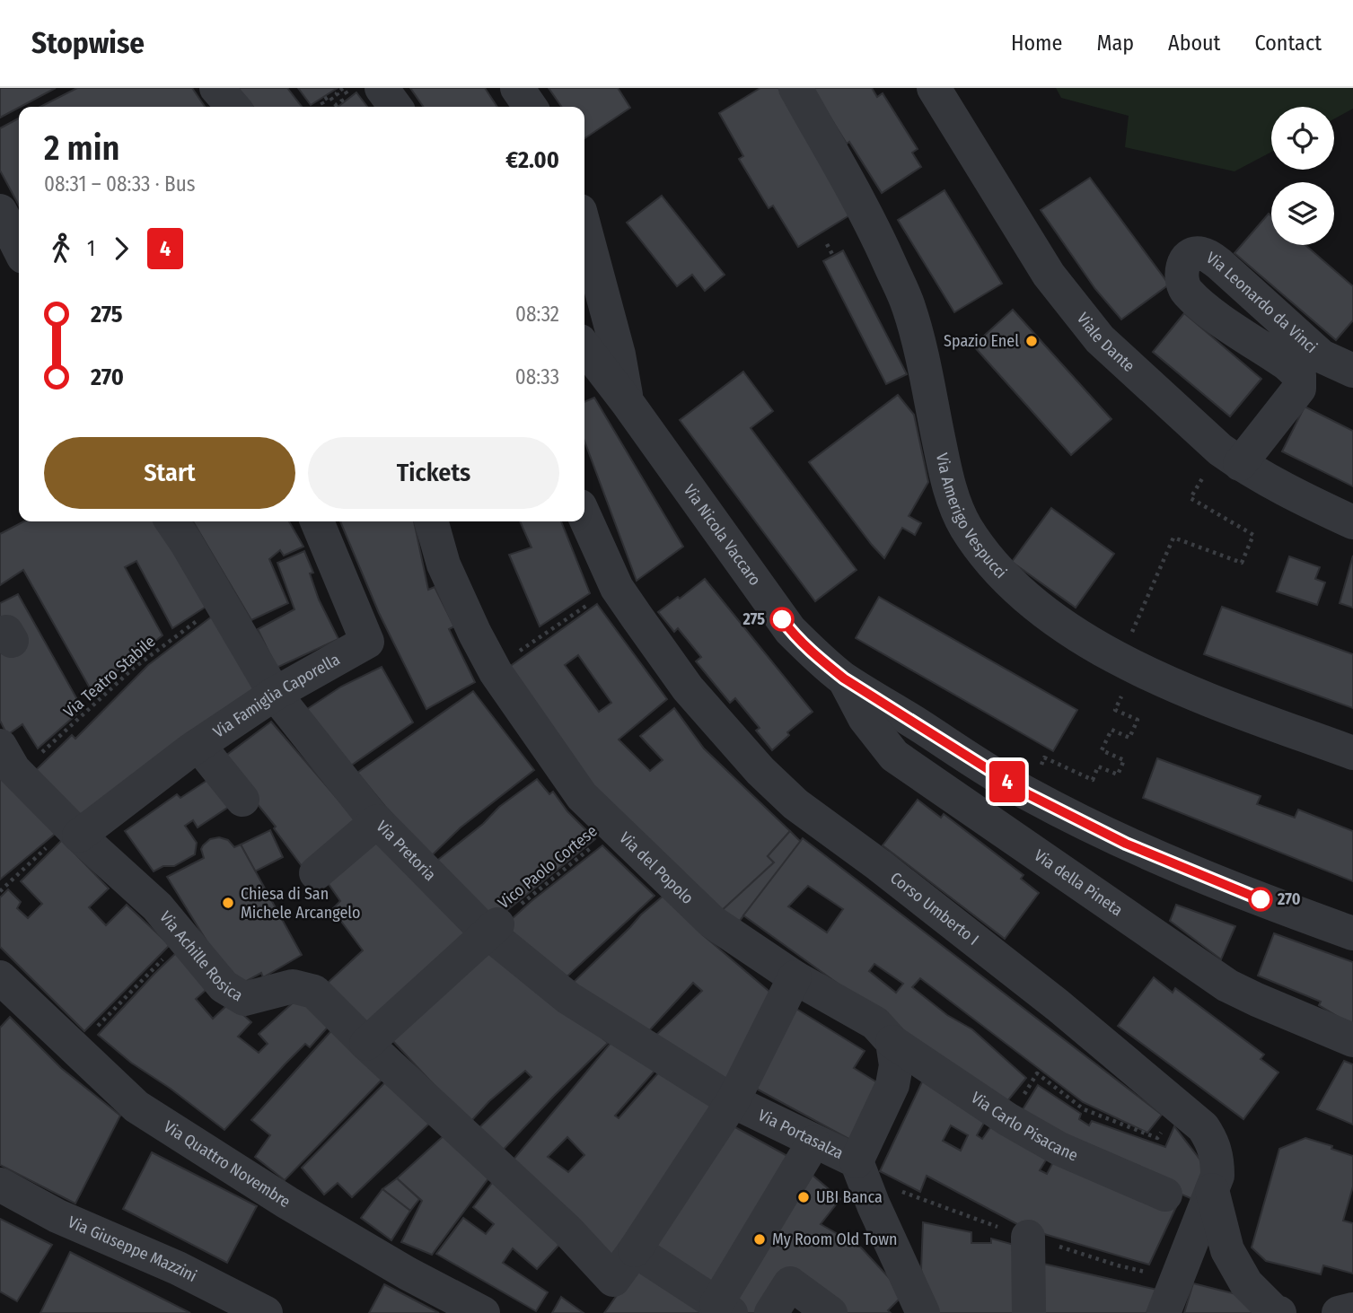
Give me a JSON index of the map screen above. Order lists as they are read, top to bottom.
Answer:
{
  "streets": {
    "street": [
      "Via Leonardo da Vinci",
      "Viale Dante",
      "Via Amerigo Vespucci",
      "Via Nicola Vaccaro",
      "Via Famiglia Caporella",
      "Via Pretoria",
      "Via del Popolo",
      "Via della Pineta",
      "Corso Umberto I",
      "Via Achille Rosica",
      "Via Carlo Pisacane",
      "Via Portasalza",
      "Via Quattro Novembre",
      "Via Giuseppe Mazzini"
    ],
    "path": ["Via Teatro Stabile", "Vico Paolo Cortese"]
  },
  "crossings": [
    ["Via Leonardo da Vinci", "Viale Dante"],
    ["Via Nicola Vaccaro", "Via della Pineta"],
    ["Via Teatro Stabile", "Via Pretoria"],
    ["Via Teatro Stabile", "Via Achille Rosica"],
    ["Via Famiglia Caporella", "Via Pretoria"],
    ["Via Famiglia Caporella", "Via Achille Rosica"],
    ["Via Pretoria", "Vico Paolo Cortese"],
    ["Via Pretoria", "Via Portasalza"],
    ["Vico Paolo Cortese", "Via del Popolo"],
    ["Via del Popolo", "Via Carlo Pisacane"]
  ],
  "places": [
    "Spazio Enel",
    "275",
    "270",
    "Chiesa di San Michele Arcangelo",
    "UBI Banca",
    "My Room Old Town"
  ],
  "lines": ["bus line 4"],
  "page": {
    "header": "Stopwise",
    "nav": [
      "Home",
      "Map",
      "About",
      "Contact"
    ],
    "on_map": "4",
    "heading": ["2 min", "08:31 – 08:33 · Bus", "€2.00"],
    "legs": ["1", "4"],
    "list": [
      {
        "name": "275",
        "value": "08:32"
      },
      {
        "name": "270",
        "value": "08:33"
      }
    ],
    "buttons": ["Start", "Tickets"]
  }
}
